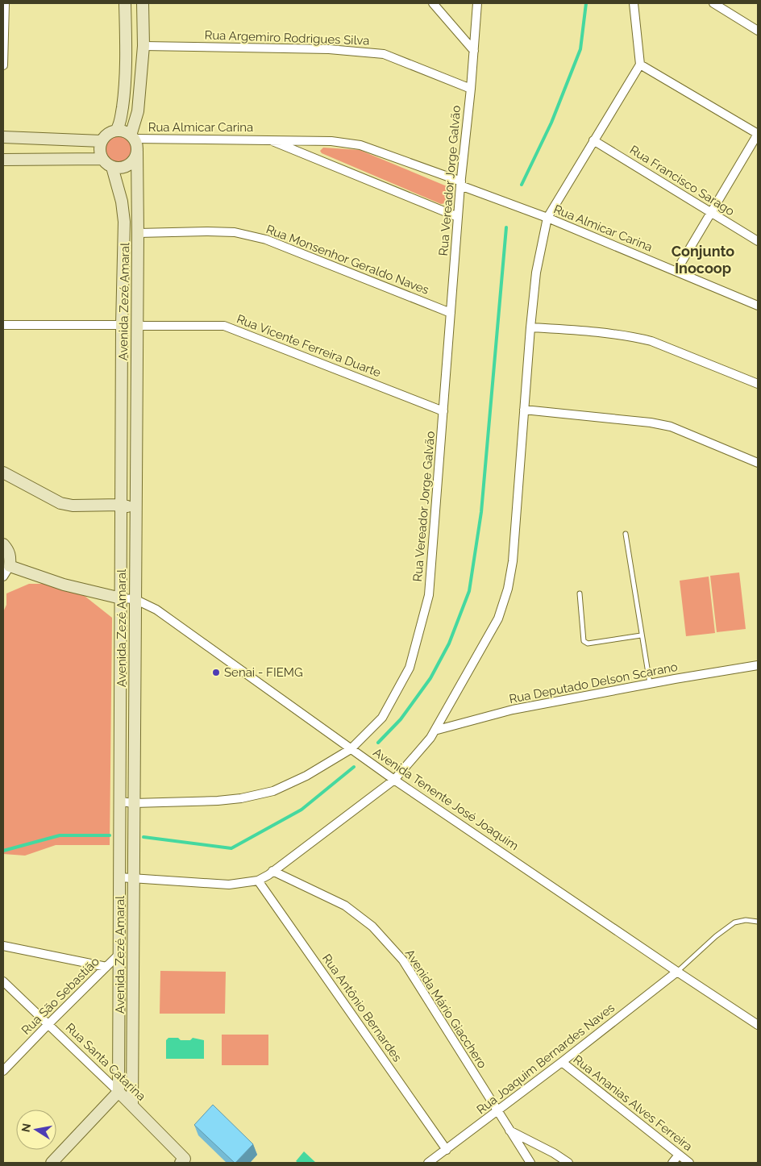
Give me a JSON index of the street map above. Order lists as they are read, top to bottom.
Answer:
{
  "streets": {
    "main road": ["Avenida Zezé Amaral", "Rua Santa Catarina"],
    "street": [
      "Rua Argemiro Rodrigues Silva",
      "Rua Almicar Carina",
      "Rua Vereador Jorge Galvão",
      "Rua Francisco Sarago",
      "Rua Monsenhor Geraldo Naves",
      "Rua Vicente Ferreira Duarte",
      "Rua Deputado Delson Scarano",
      "Avenida Tenente José Joaquim",
      "Rua São Sebastião",
      "Rua Antônio Bernardes",
      "Avenida Mário Giacchero",
      "Rua Joaquim Bernardes Naves",
      "Rua Ananias Alves Ferreira"
    ]
  },
  "crossings": [
    ["Rua Argemiro Rodrigues Silva", "Rua Vereador Jorge Galvão"],
    ["Rua Almicar Carina", "Rua Vereador Jorge Galvão"],
    ["Rua Almicar Carina", "Avenida Zezé Amaral"],
    ["Rua Vereador Jorge Galvão", "Rua Monsenhor Geraldo Naves"],
    ["Rua Vereador Jorge Galvão", "Avenida Zezé Amaral"],
    ["Rua Vereador Jorge Galvão", "Rua Vicente Ferreira Duarte"],
    ["Rua Vereador Jorge Galvão", "Avenida Tenente José Joaquim"],
    ["Rua Monsenhor Geraldo Naves", "Avenida Zezé Amaral"],
    ["Avenida Zezé Amaral", "Rua Vicente Ferreira Duarte"],
    ["Avenida Zezé Amaral", "Avenida Tenente José Joaquim"],
    ["Avenida Zezé Amaral", "Rua São Sebastião"],
    ["Avenida Zezé Amaral", "Rua Santa Catarina"],
    ["Avenida Tenente José Joaquim", "Rua Joaquim Bernardes Naves"],
    ["Rua São Sebastião", "Rua Santa Catarina"],
    ["Rua Antônio Bernardes", "Rua Joaquim Bernardes Naves"],
    ["Avenida Mário Giacchero", "Rua Joaquim Bernardes Naves"],
    ["Rua Joaquim Bernardes Naves", "Rua Ananias Alves Ferreira"]
  ],
  "districts": ["Conjunto Inocoop"],
  "places": ["Senai - FIEMG"],
  "north": "left"
}
